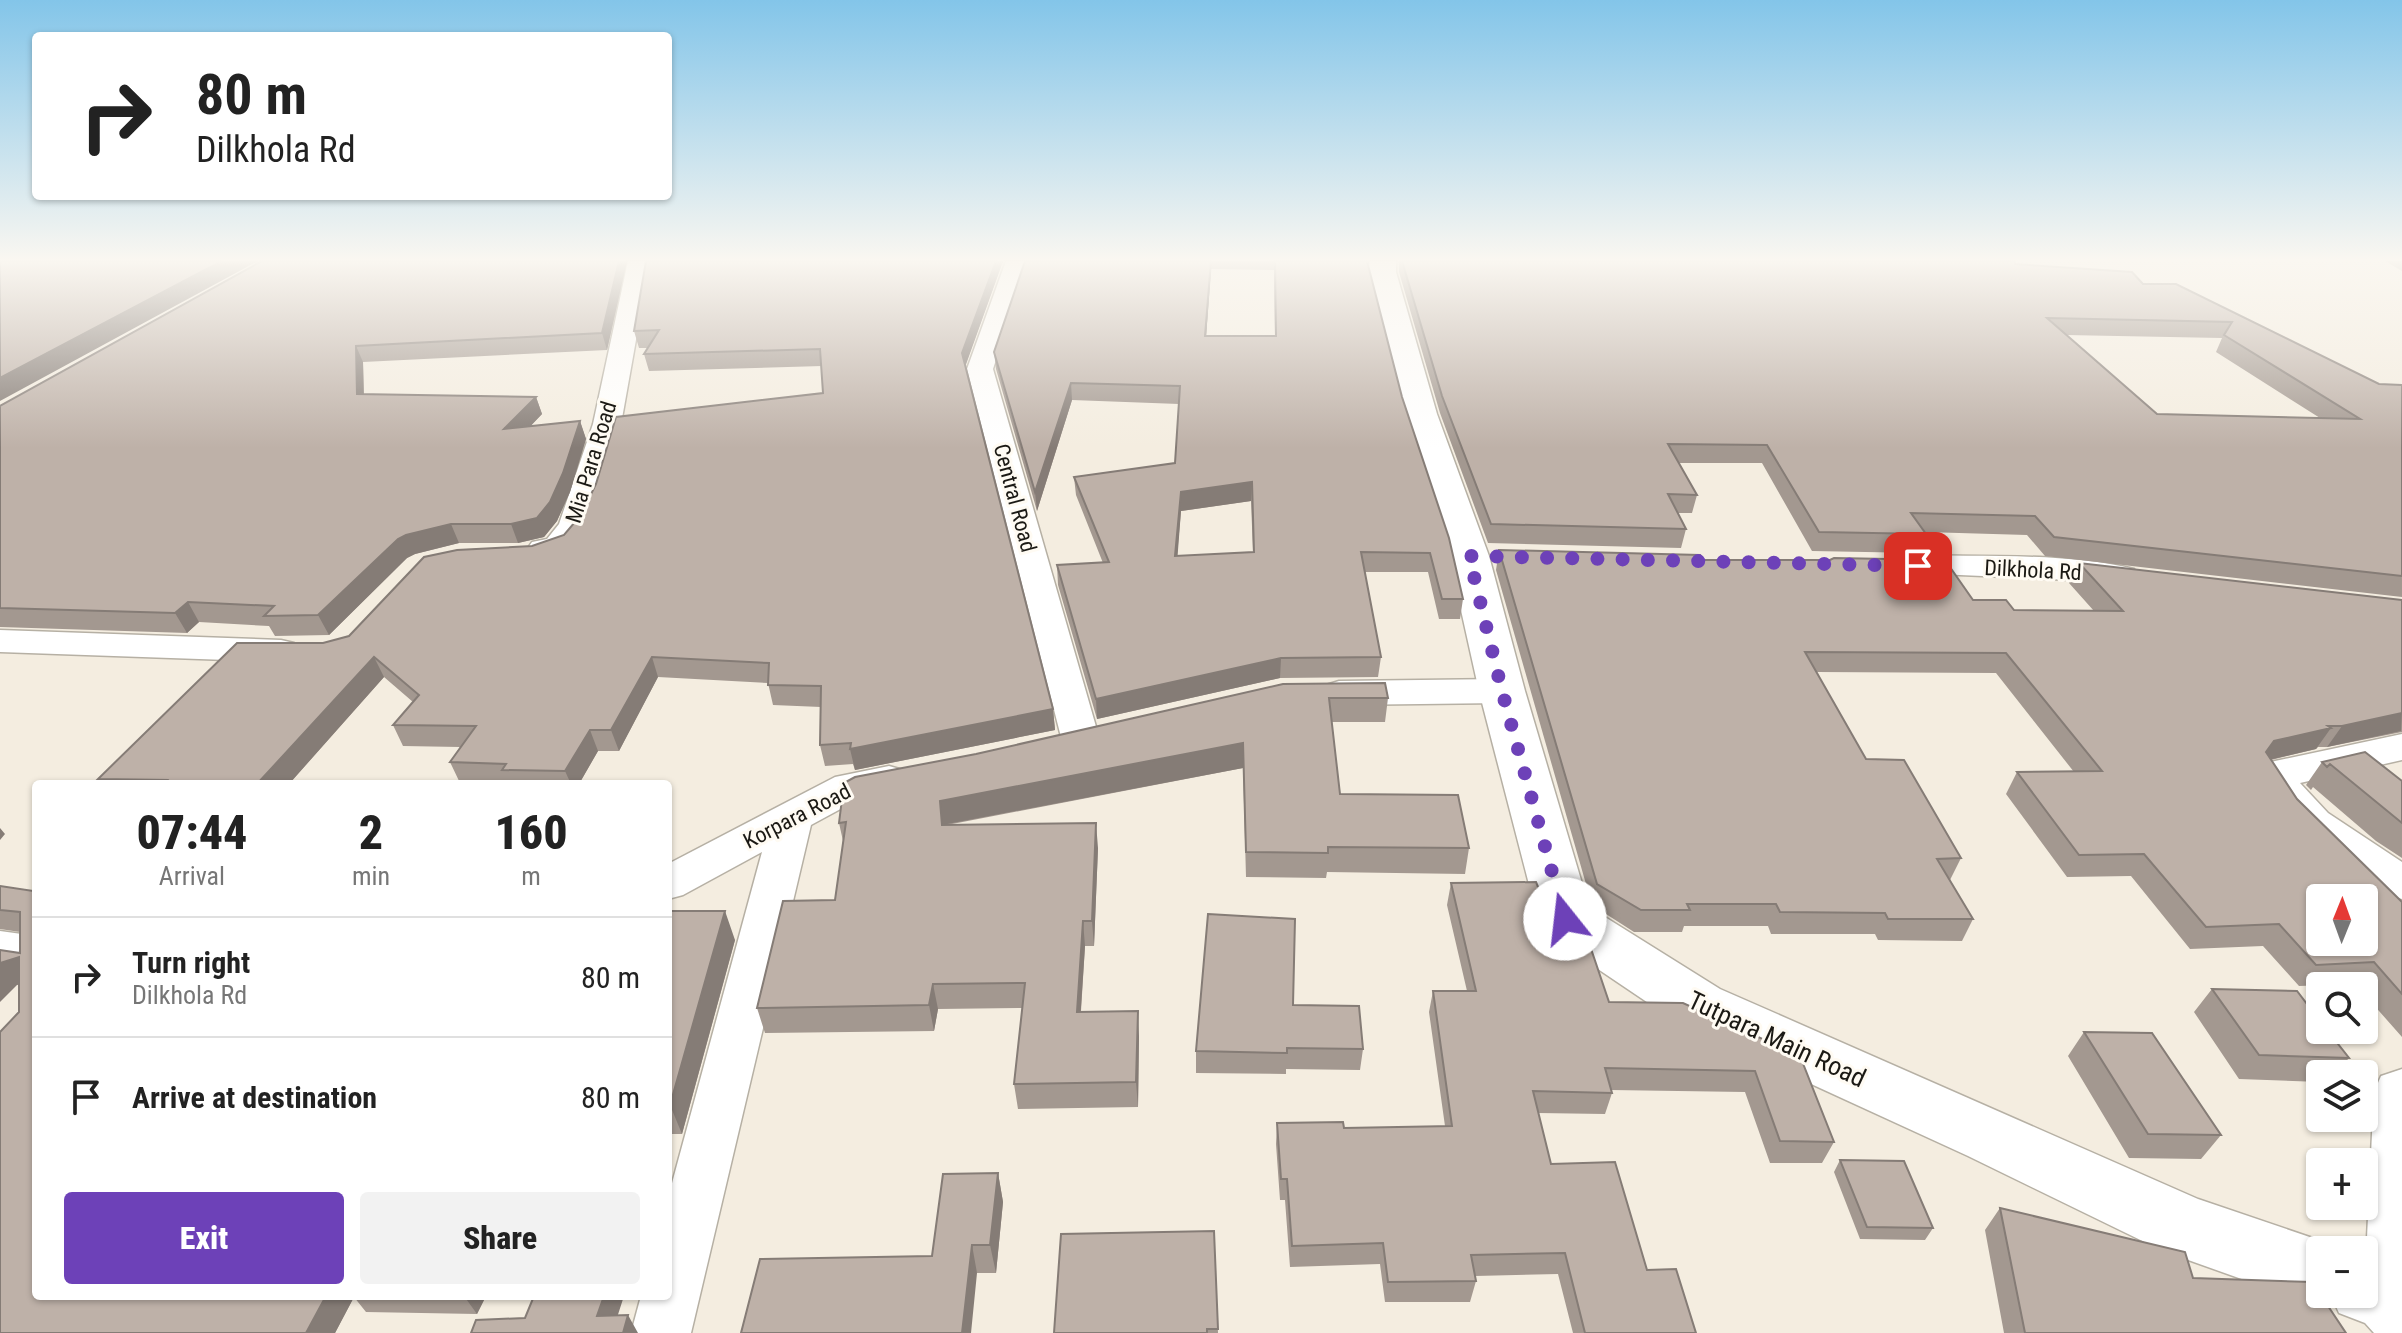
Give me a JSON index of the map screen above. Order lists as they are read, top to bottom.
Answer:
{
  "streets": {
    "street": [
      "Mia Para Road",
      "Central Road",
      "Dilkhola Rd",
      "Korpara Road",
      "Tutpara Main Road"
    ]
  },
  "north": "top",
  "page": {
    "turn": ["80 m", "Dilkhola Rd"],
    "eta": [
      "07:44",
      "Arrival",
      "2",
      "min",
      "160",
      "m"
    ],
    "map_buttons": ["+", "−"],
    "list": [
      {
        "name": "Turn right",
        "note": "Dilkhola Rd",
        "value": "80 m"
      },
      {
        "name": "Arrive at destination",
        "value": "80 m"
      }
    ],
    "buttons": ["Exit", "Share"]
  }
}
